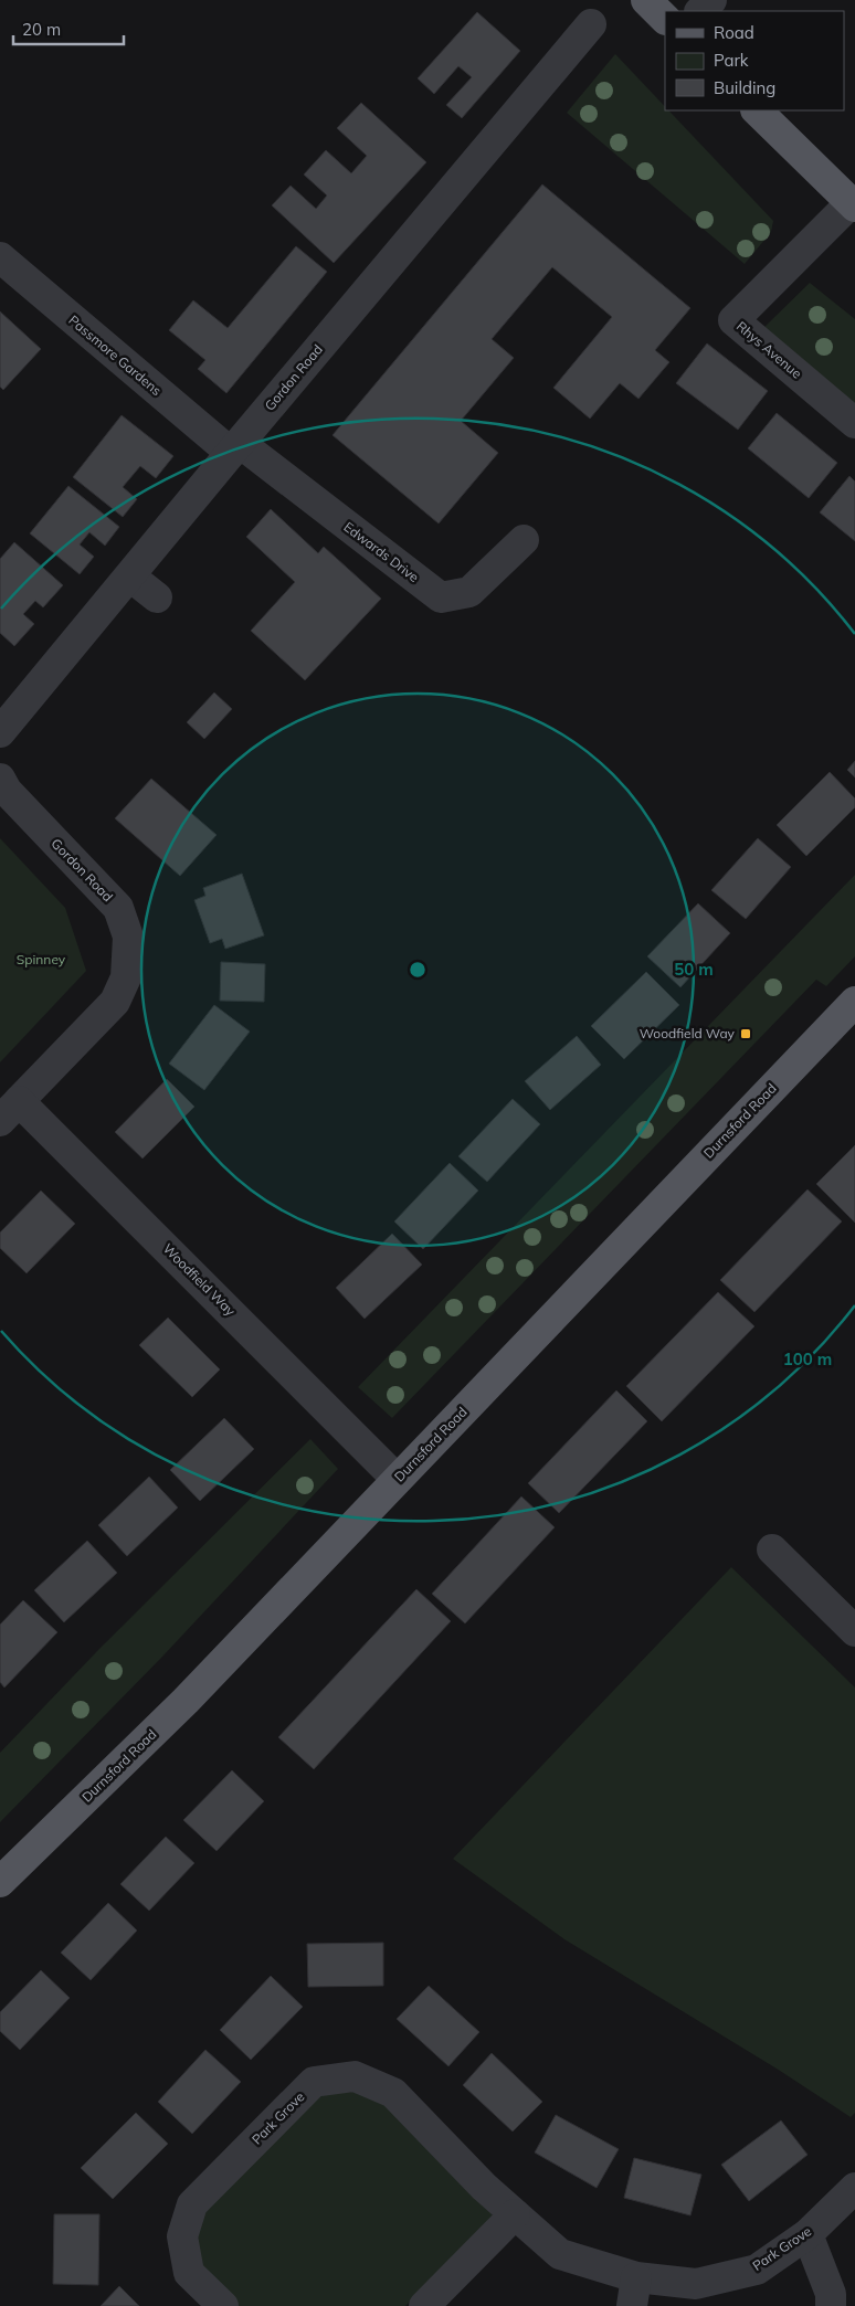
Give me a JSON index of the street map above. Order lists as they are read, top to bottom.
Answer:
{
  "streets": {
    "main road": ["Durnsford Road"],
    "street": [
      "Rhys Avenue",
      "Passmore Gardens",
      "Gordon Road",
      "Edwards Drive",
      "Woodfield Way",
      "Park Grove"
    ]
  },
  "crossings": [
    ["Passmore Gardens", "Gordon Road"],
    ["Passmore Gardens", "Edwards Drive"],
    ["Gordon Road", "Edwards Drive"],
    ["Gordon Road", "Woodfield Way"],
    ["Durnsford Road", "Woodfield Way"]
  ],
  "parks": ["Spinney"],
  "places": {
    "transit": ["Woodfield Way"]
  },
  "legend": ["Road", "Park", "Building"],
  "scale_bar": "20 m",
  "rings": ["50 m", "100 m"]
}
